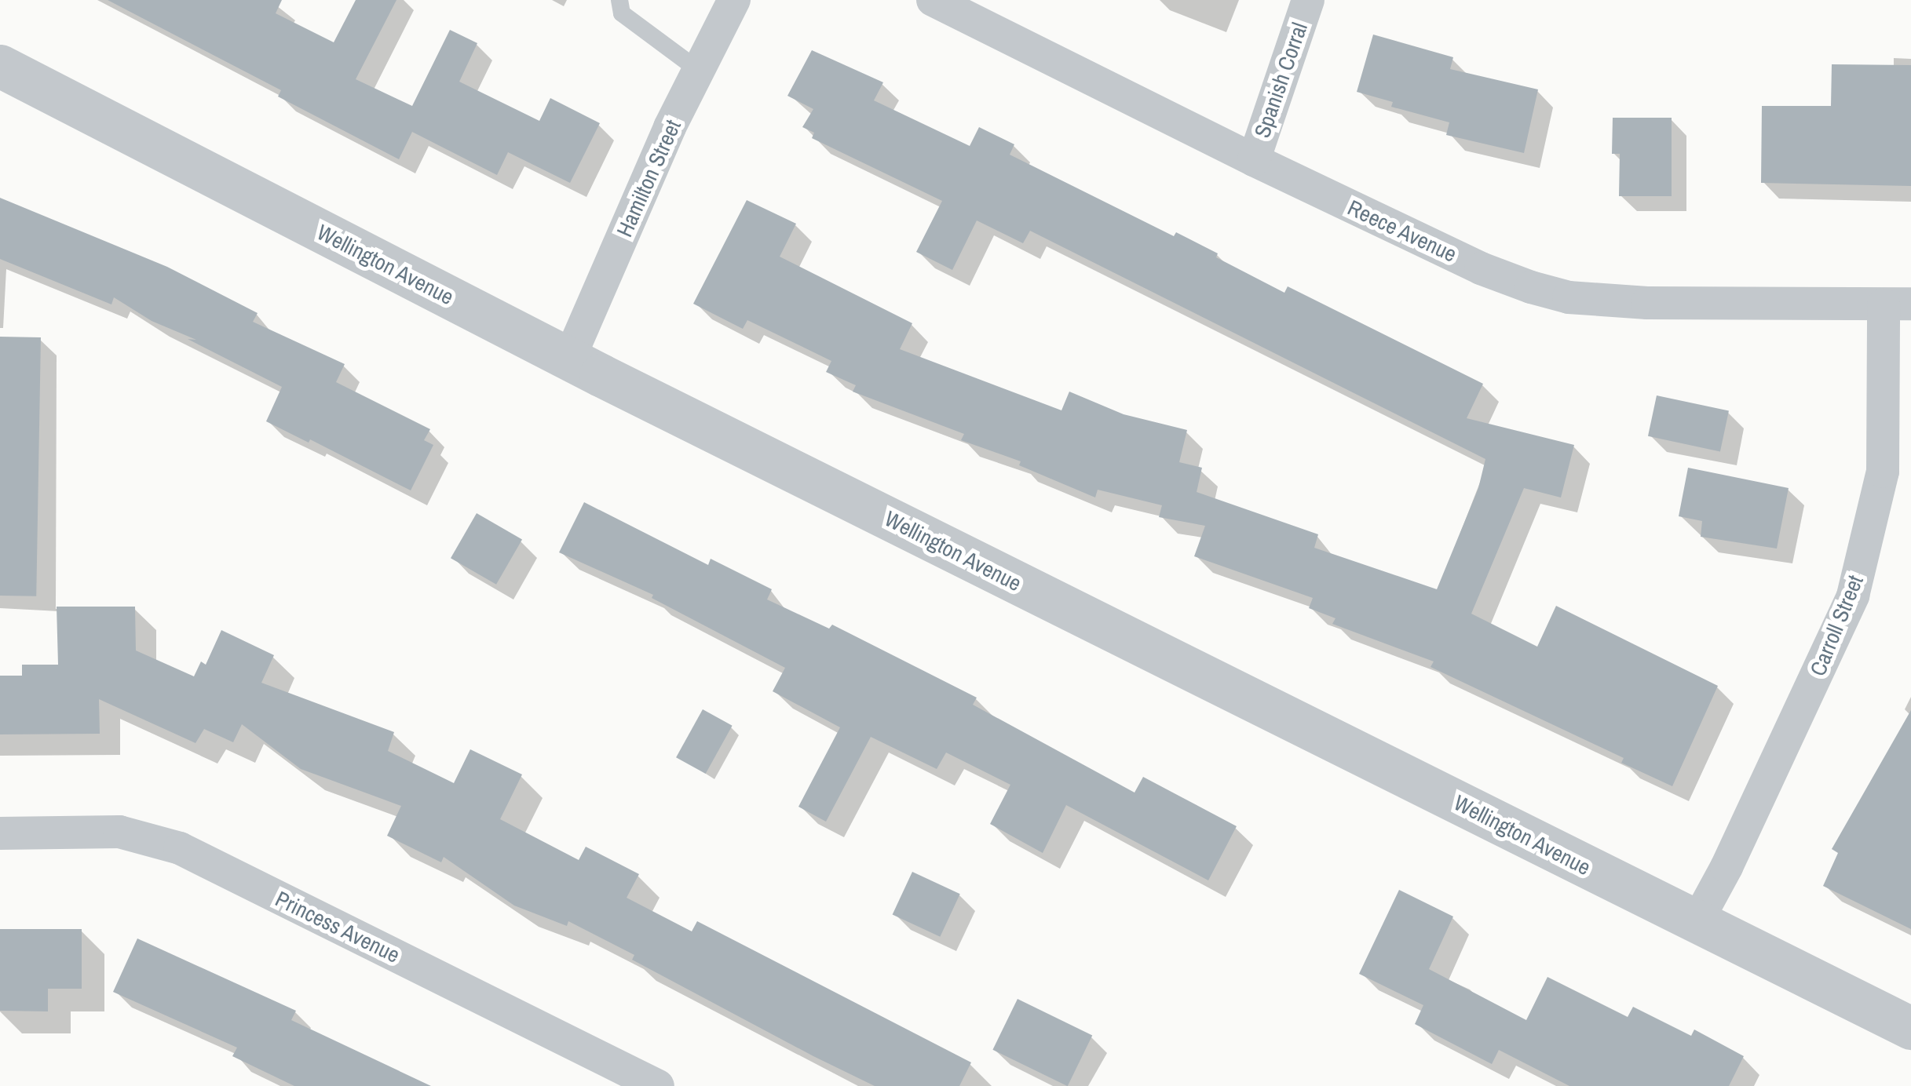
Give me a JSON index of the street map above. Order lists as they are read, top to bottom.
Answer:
{
  "streets": {
    "street": [
      "Spanish Corral",
      "Hamilton Street",
      "Reece Avenue",
      "Wellington Avenue",
      "Carroll Street",
      "Princess Avenue"
    ]
  },
  "crossings": [
    ["Spanish Corral", "Reece Avenue"],
    ["Hamilton Street", "Wellington Avenue"],
    ["Reece Avenue", "Carroll Street"],
    ["Wellington Avenue", "Carroll Street"]
  ]
}
